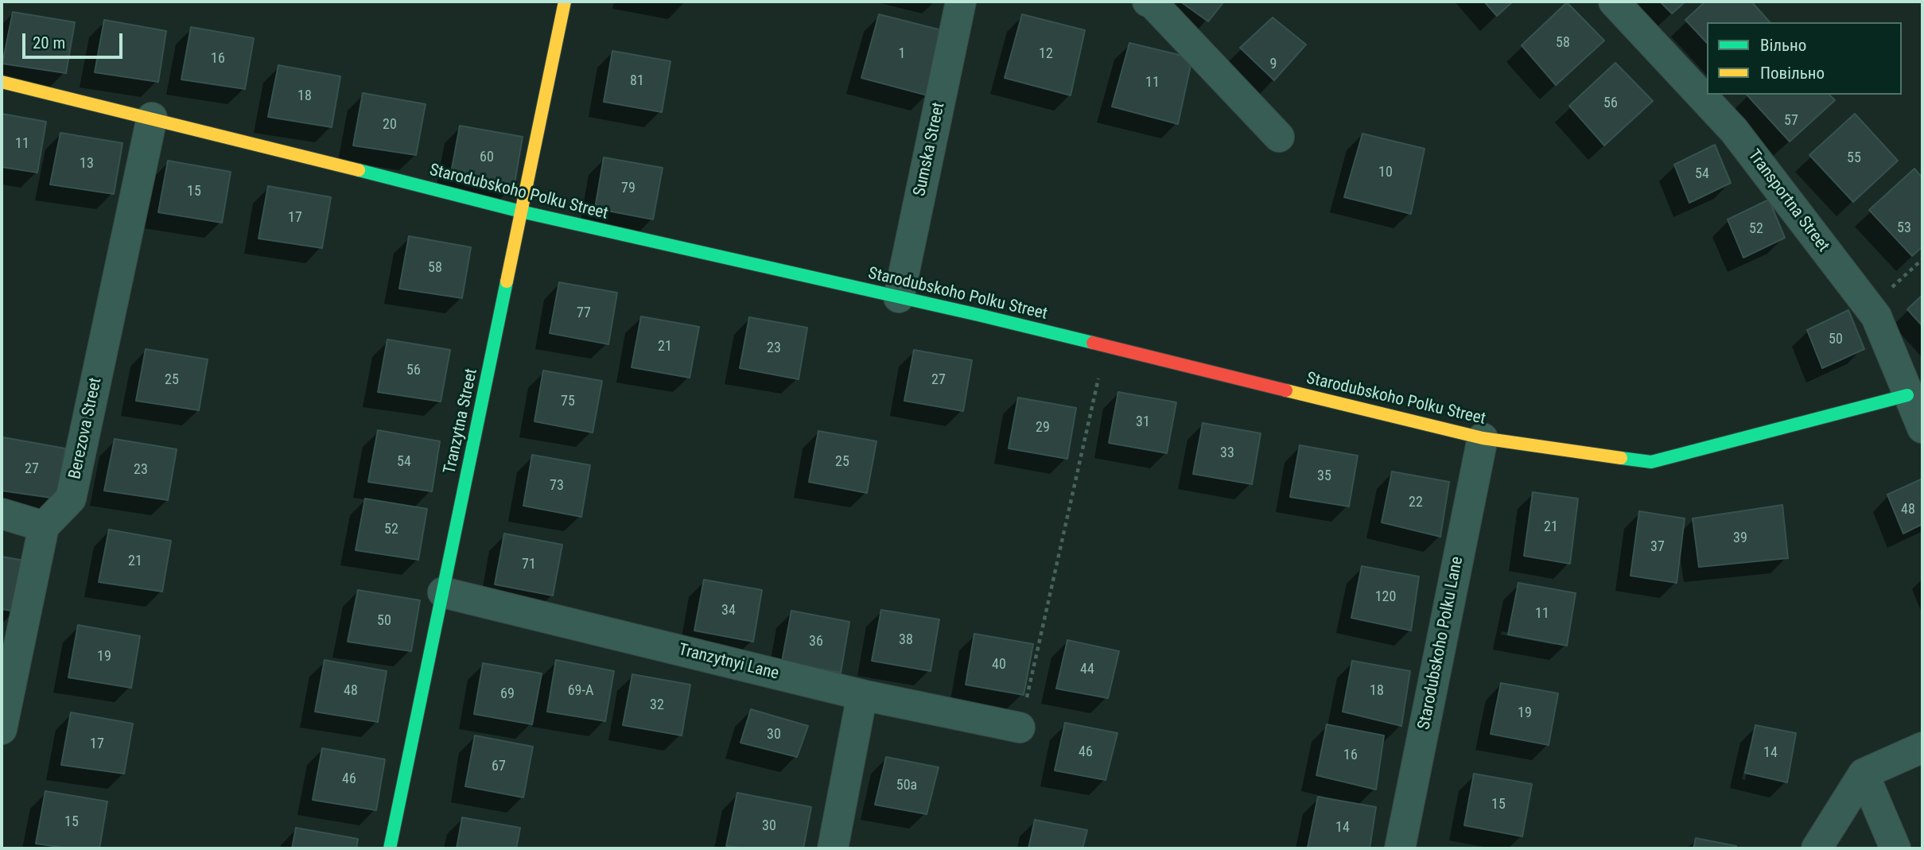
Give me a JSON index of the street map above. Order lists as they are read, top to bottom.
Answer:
{
  "streets": {
    "street": [
      "Sumska Street",
      "Starodubskoho Polku Street",
      "Transportna Street",
      "Tranzytna Street",
      "Berezova Street",
      "Starodubskoho Polku Lane",
      "Tranzytnyi Lane"
    ]
  },
  "crossings": [
    ["Sumska Street", "Starodubskoho Polku Street"],
    ["Starodubskoho Polku Street", "Transportna Street"],
    ["Starodubskoho Polku Street", "Tranzytna Street"],
    ["Starodubskoho Polku Street", "Berezova Street"],
    ["Starodubskoho Polku Street", "Starodubskoho Polku Lane"],
    ["Tranzytna Street", "Tranzytnyi Lane"]
  ],
  "house_numbers": [
    "58",
    "1",
    "12",
    "16",
    "9",
    "81",
    "11",
    "18",
    "56",
    "57",
    "20",
    "11",
    "60",
    "55",
    "13",
    "10",
    "54",
    "79",
    "15",
    "17",
    "53",
    "52",
    "58",
    "77",
    "50",
    "21",
    "23",
    "56",
    "25",
    "27",
    "75",
    "31",
    "29",
    "33",
    "54",
    "25",
    "27",
    "23",
    "35",
    "73",
    "22",
    "48",
    "21",
    "52",
    "39",
    "37",
    "21",
    "71",
    "120",
    "34",
    "11",
    "50",
    "38",
    "36",
    "19",
    "40",
    "44",
    "48",
    "69-А",
    "18",
    "69",
    "32",
    "19",
    "30",
    "17",
    "46",
    "14",
    "16",
    "67",
    "46",
    "50а",
    "15",
    "15",
    "30",
    "14"
  ],
  "legend": ["Вільно", "Повільно"],
  "scale_bar": "20 m"
}
